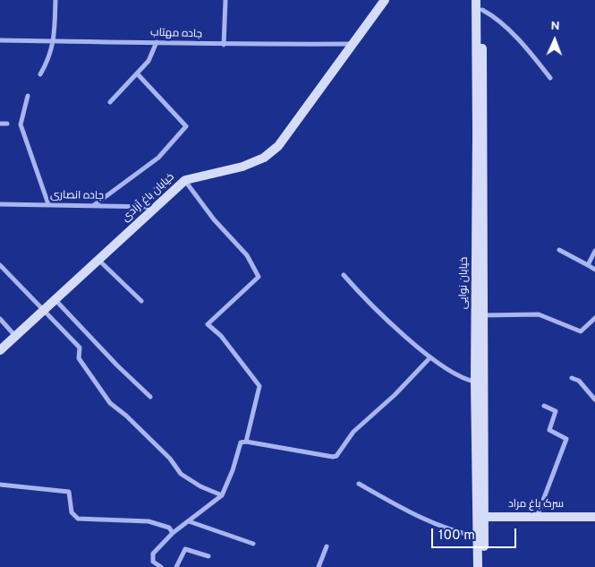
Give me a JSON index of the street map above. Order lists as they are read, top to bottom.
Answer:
{
  "streets": {
    "street": [
      "جاده مهتاب",
      "جاده انصاری",
      "خیابان باغ آزادی",
      "خیابان نوایی",
      "سرک باغ مراد"
    ]
  },
  "crossings": [
    ["جاده مهتاب", "خیابان باغ آزادی"],
    ["جاده انصاری", "خیابان باغ آزادی"],
    ["خیابان نوایی", "سرک باغ مراد"]
  ],
  "scale_bar": "100 m",
  "north": "top"
}
